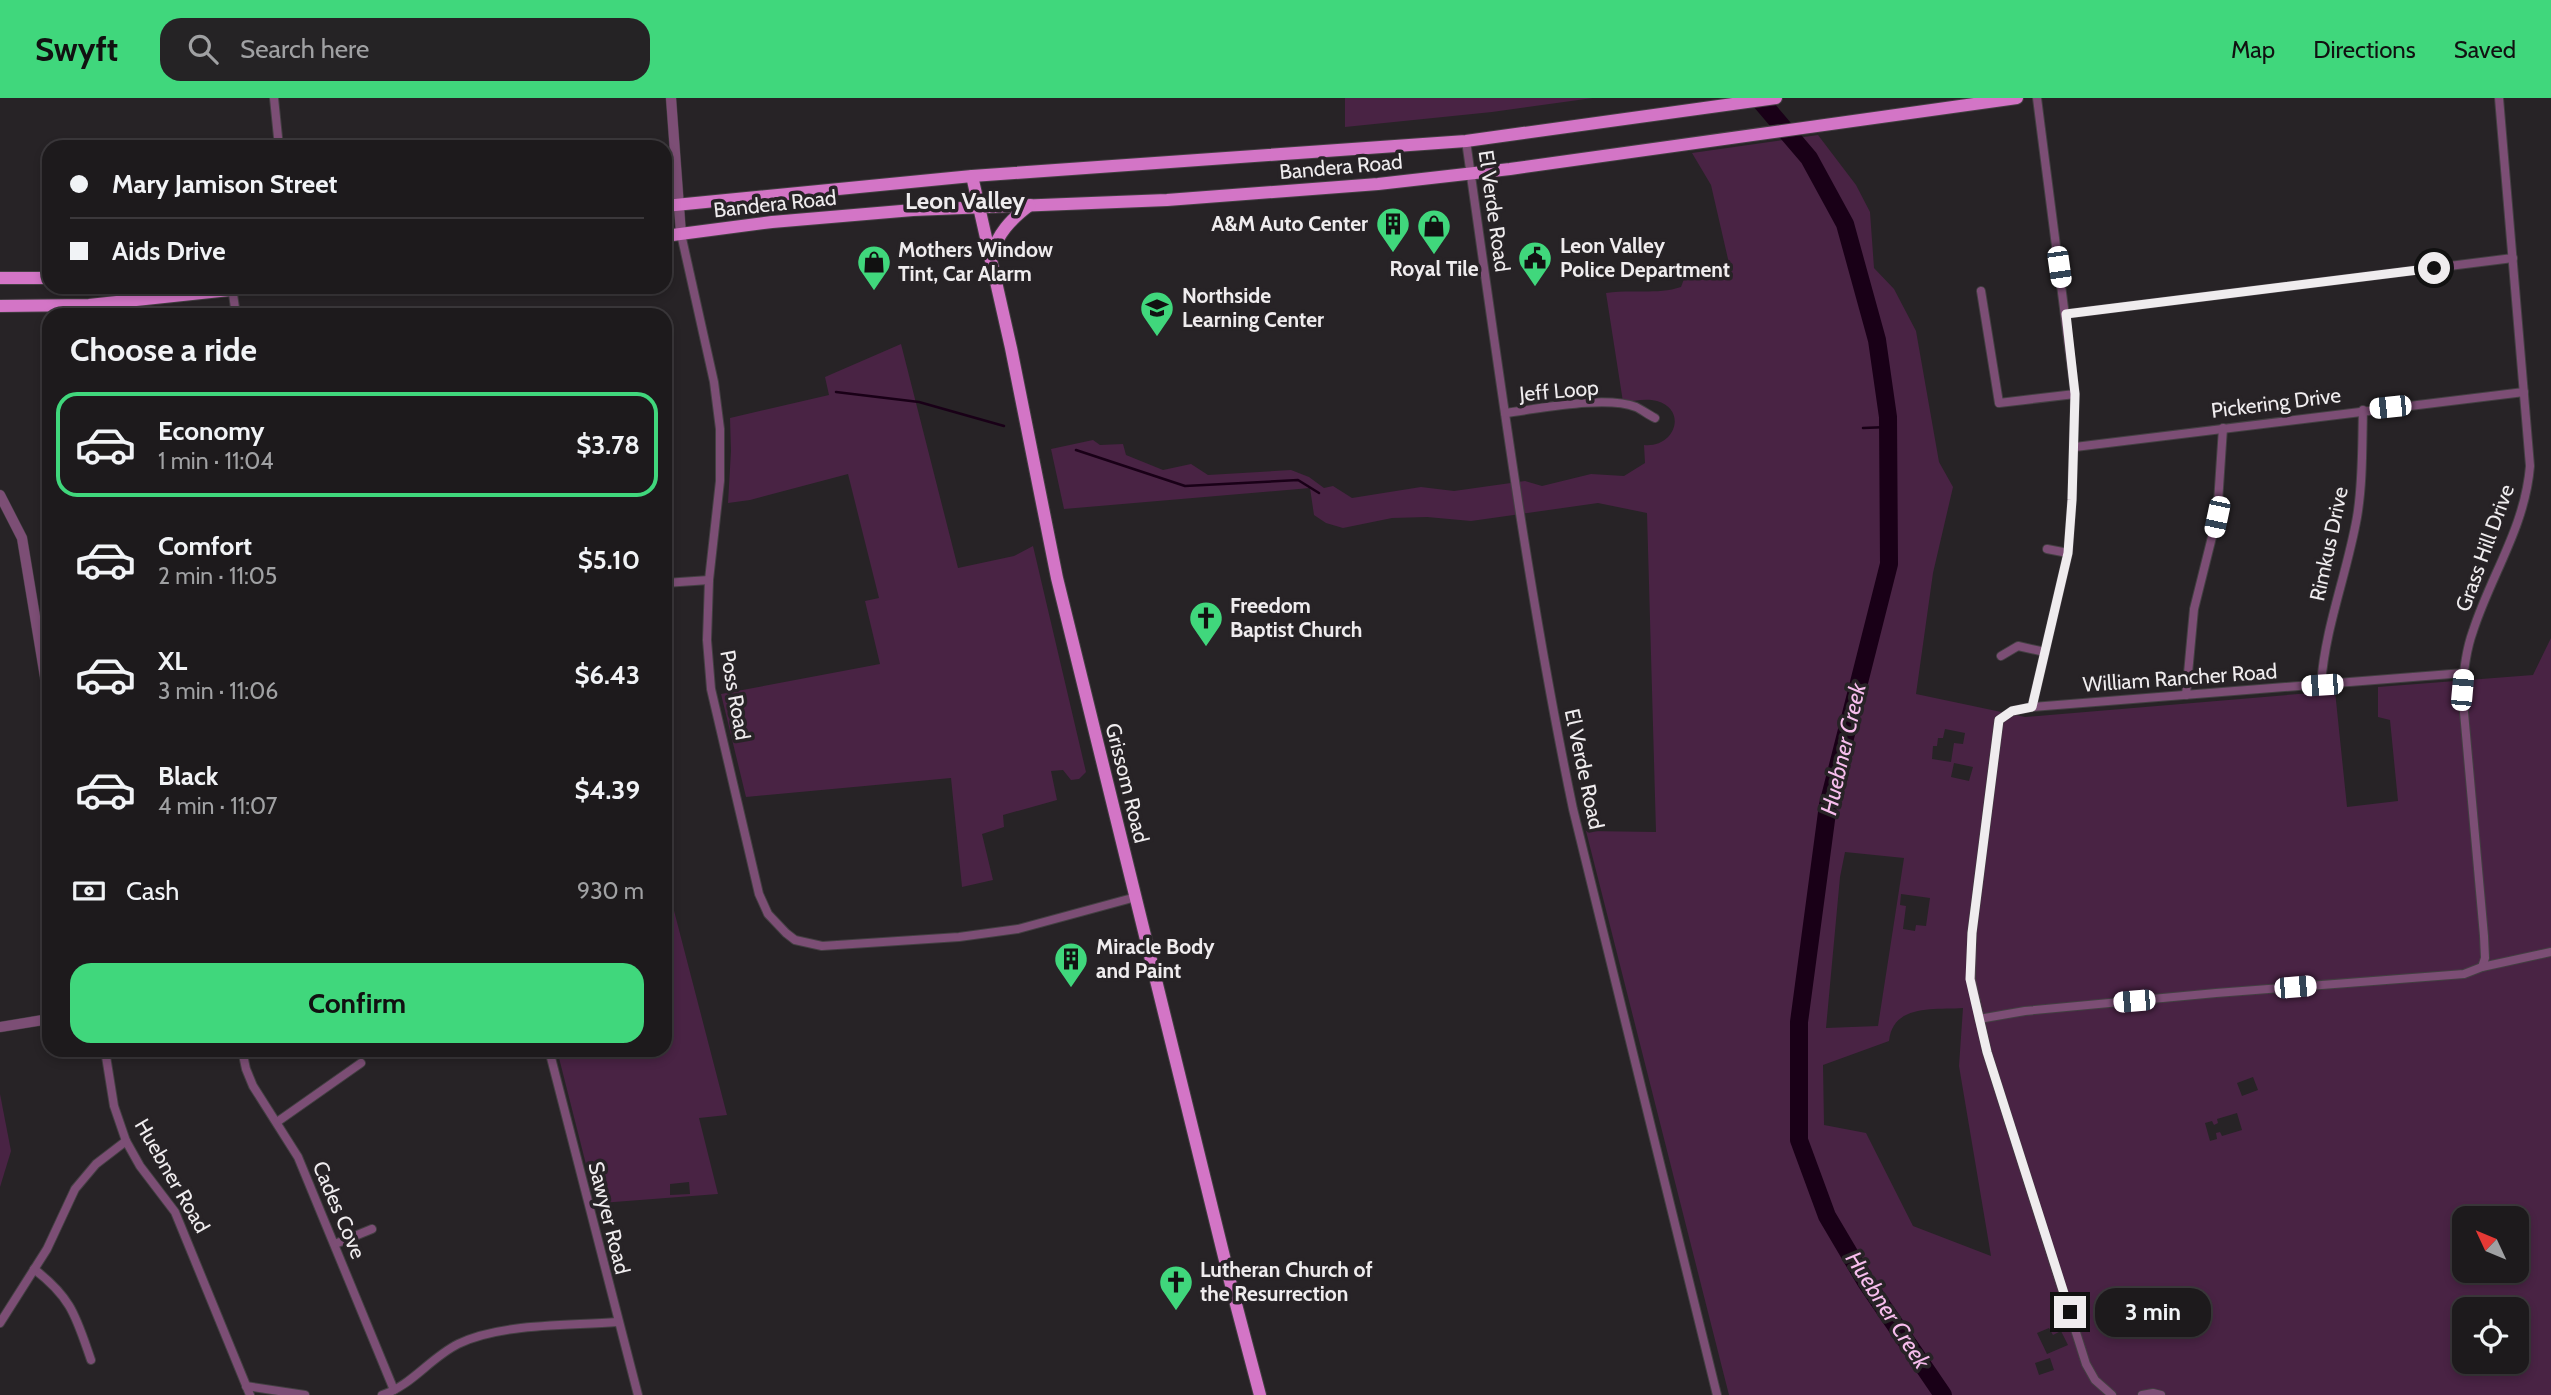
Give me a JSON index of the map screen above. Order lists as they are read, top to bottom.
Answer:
{
  "streets": {
    "main road": ["Bandera Road", "Grissom Road"],
    "street": [
      "El Verde Road",
      "Jeff Loop",
      "Pickering Drive",
      "Rimkus Drive",
      "Grass Hill Drive",
      "William Rancher Road",
      "Poss Road",
      "Huebner Road",
      "Cades Cove",
      "Sawyer Road"
    ]
  },
  "crossings": [
    ["Bandera Road", "El Verde Road"],
    ["Bandera Road", "Poss Road"],
    ["Bandera Road", "Grissom Road"],
    ["El Verde Road", "Jeff Loop"],
    ["Pickering Drive", "Rimkus Drive"],
    ["Pickering Drive", "Grass Hill Drive"],
    ["Rimkus Drive", "William Rancher Road"],
    ["Grass Hill Drive", "William Rancher Road"],
    ["Poss Road", "Grissom Road"]
  ],
  "districts": ["Leon Valley"],
  "water": ["Huebner Creek"],
  "places": {
    "building": ["A&M Auto Center", "Miracle Body and Paint"],
    "shop": ["Royal Tile", "Mothers Window Tint, Car Alarm"],
    "public building": ["Leon Valley Police Department"],
    "school or university": ["Northside Learning Center"],
    "church": ["Freedom Baptist Church", "Lutheran Church of the Resurrection"]
  },
  "north": "top left",
  "page": {
    "header": "Swyft",
    "search": "Search here",
    "nav": ["Map", "Directions", "Saved"],
    "banner": ["Mary Jamison Street", "Aids Drive"],
    "heading": "Choose a ride",
    "list": [
      {
        "name": "Economy",
        "note": "1 min · 11:04",
        "value": "$3.78"
      },
      {
        "name": "Comfort",
        "note": "2 min · 11:05",
        "value": "$5.10"
      },
      {
        "name": "XL",
        "note": "3 min · 11:06",
        "value": "$6.43"
      },
      {
        "name": "Black",
        "note": "4 min · 11:07",
        "value": "$4.39"
      }
    ],
    "pay": ["Cash", "930 m"],
    "buttons": "Confirm",
    "bubble": "3 min"
  }
}
